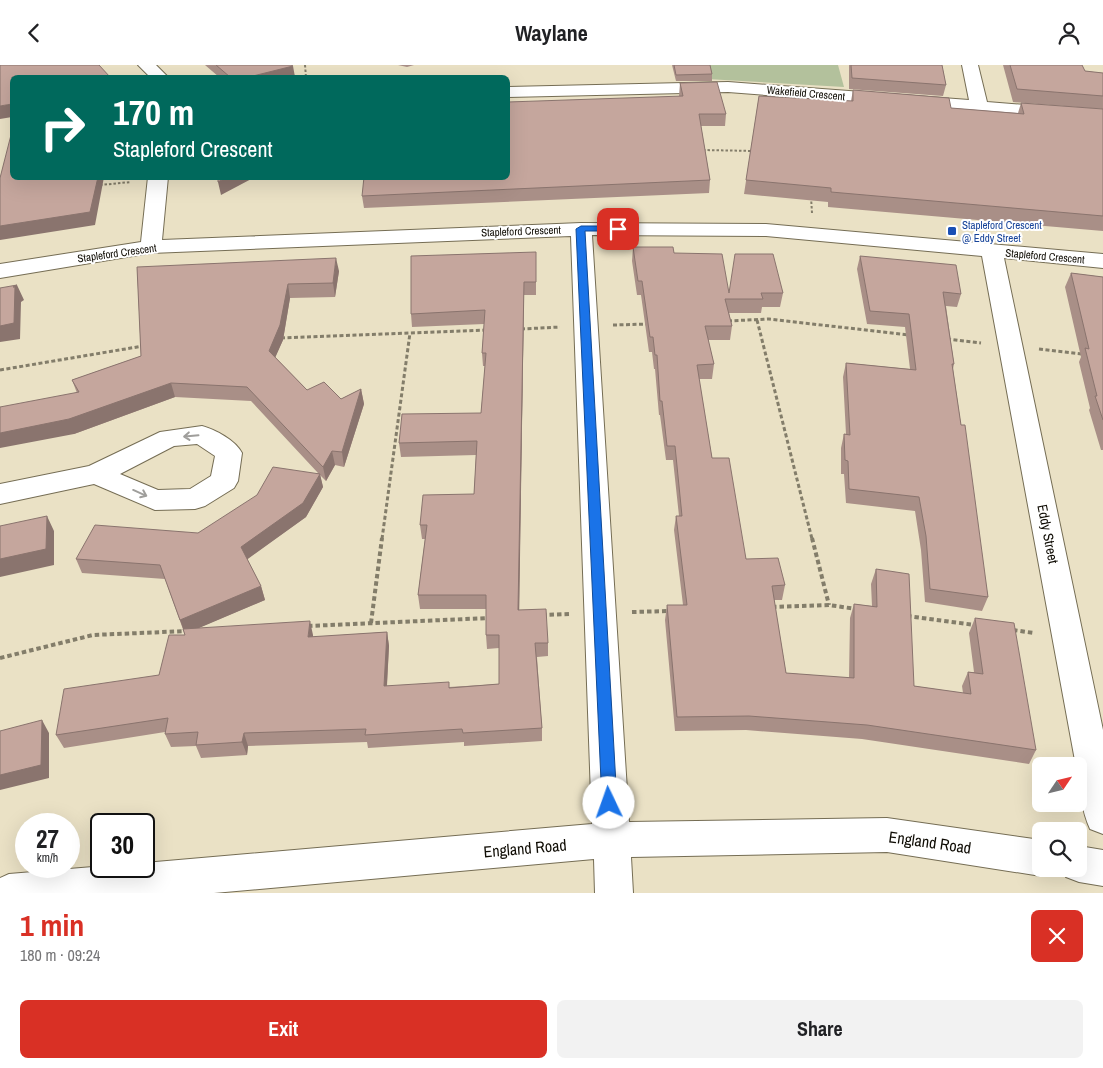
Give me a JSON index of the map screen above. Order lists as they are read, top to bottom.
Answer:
{
  "streets": {
    "street": [
      "Wakefield Crescent",
      "Stapleford Crescent",
      "Eddy Street",
      "England Road"
    ]
  },
  "crossings": [
    ["Stapleford Crescent", "Eddy Street"]
  ],
  "places": {
    "transit": ["Stapleford Crescent @ Eddy Street"]
  },
  "north": "top right",
  "page": {
    "header": "Waylane",
    "turn": ["170 m", "Stapleford Crescent"],
    "speed": "27 km/h",
    "limit": "30",
    "heading": ["1 min", "180 m · 09:24"],
    "buttons": ["Exit", "Share"]
  }
}
